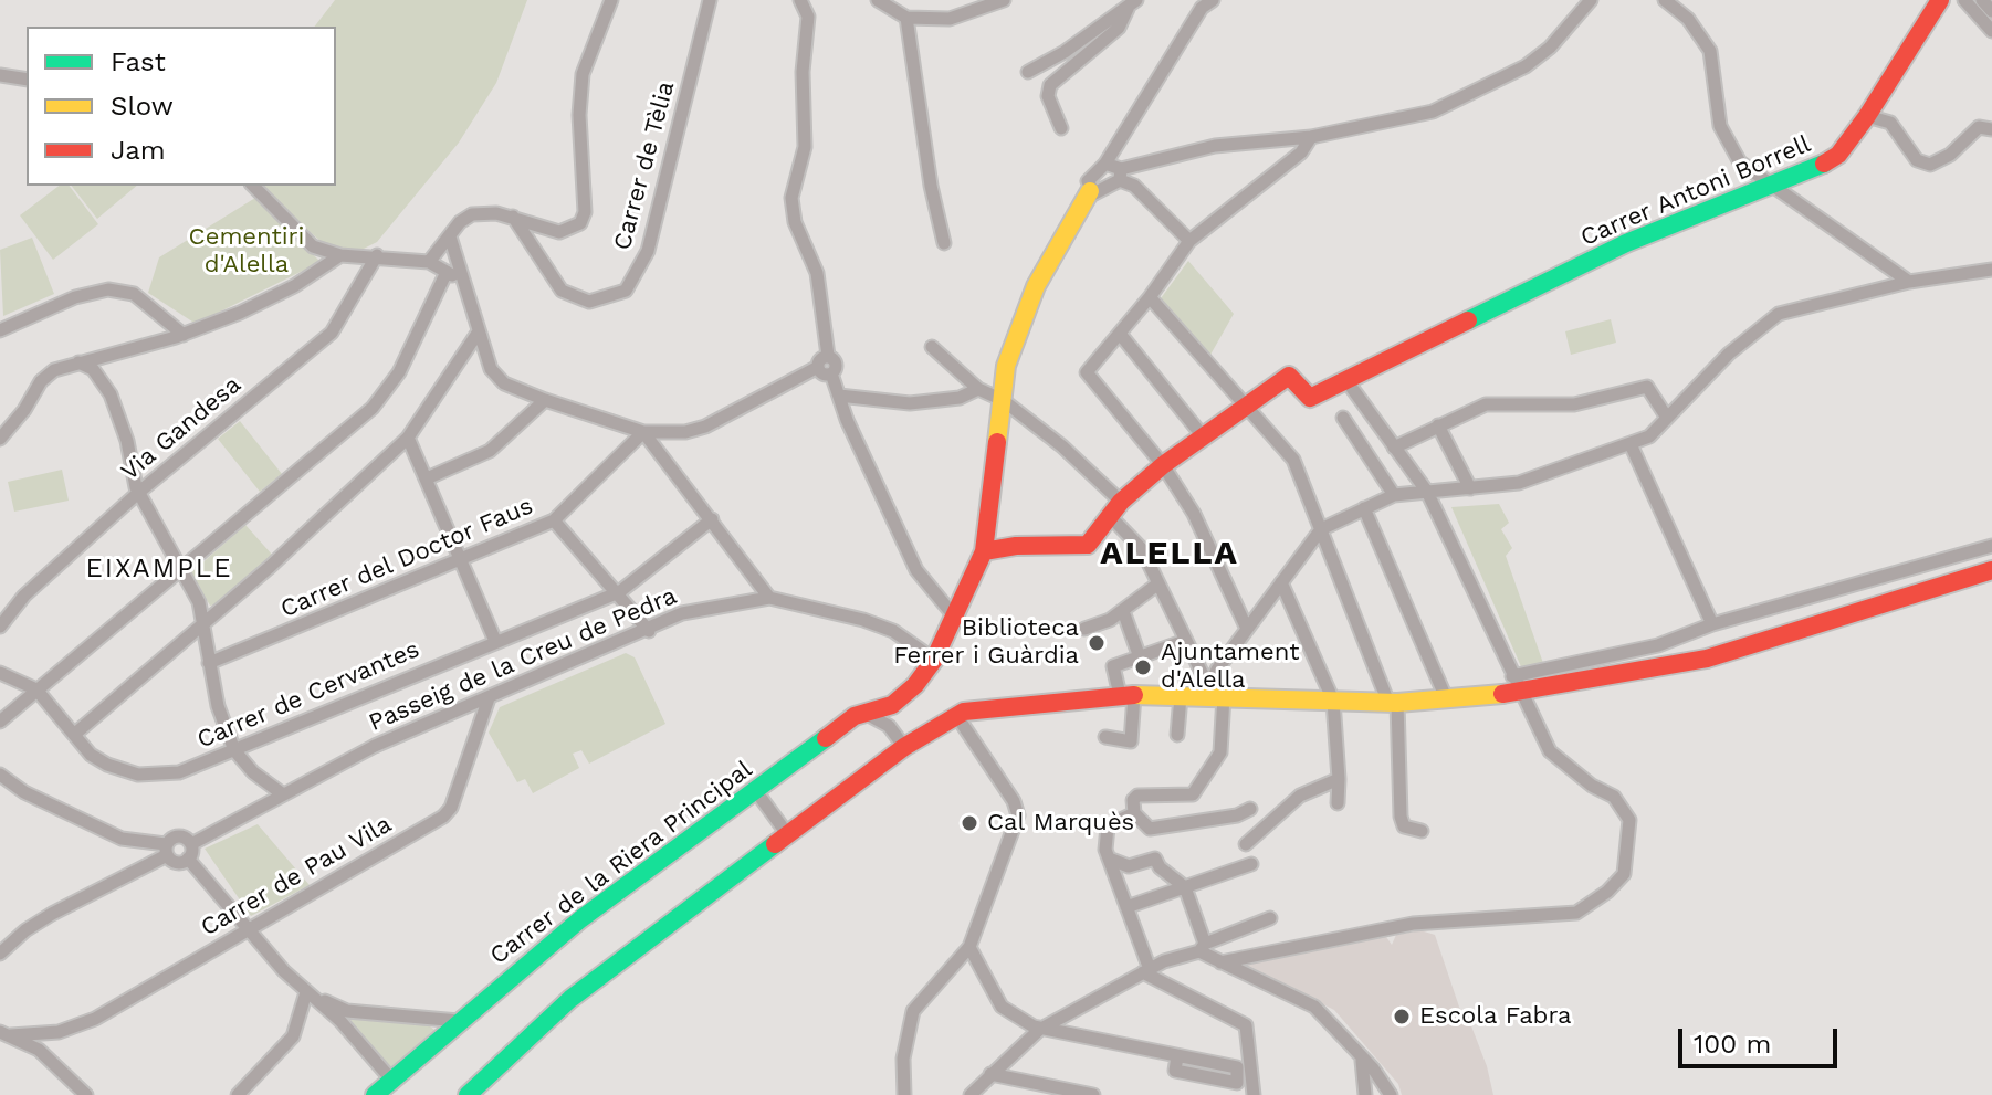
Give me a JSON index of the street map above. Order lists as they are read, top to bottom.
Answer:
{
  "streets": {
    "street": [
      "Carrer de Tèlia",
      "Carrer Antoni Borrell",
      "Via Gandesa",
      "Carrer del Doctor Faus",
      "Passeig de la Creu de Pedra",
      "Carrer de Cervantes",
      "Carrer de la Riera Principal",
      "Carrer de Pau Vila"
    ]
  },
  "crossings": [
    ["Passeig de la Creu de Pedra", "Carrer de Pau Vila"]
  ],
  "districts": ["ALELLA", "EIXAMPLE"],
  "parks": ["Cementiri d'Alella"],
  "places": [
    "Biblioteca Ferrer i Guàrdia",
    "Ajuntament d'Alella",
    "Cal Marquès",
    "Escola Fabra"
  ],
  "legend": ["Fast", "Slow", "Jam"],
  "scale_bar": "100 m"
}
